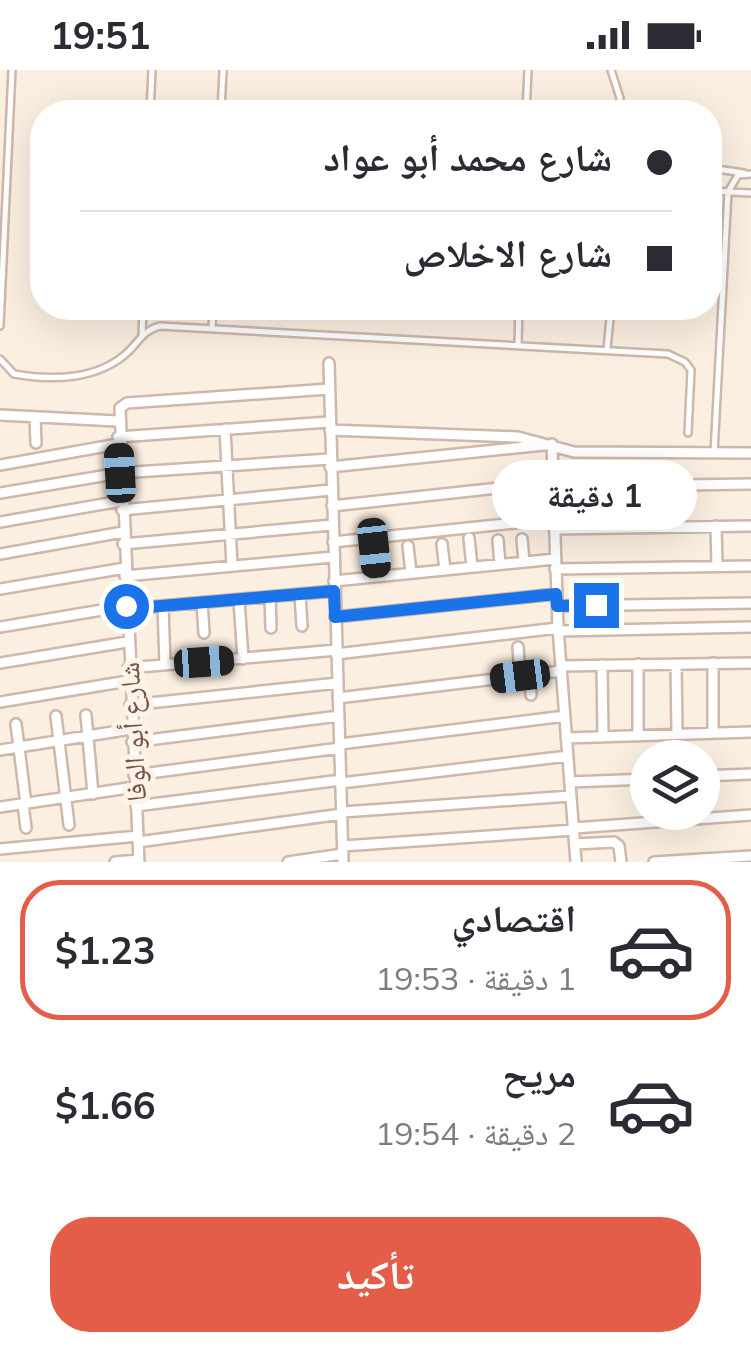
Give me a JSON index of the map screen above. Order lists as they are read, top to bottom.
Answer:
{
  "streets": {
    "street": ["شارع أبو الوفا"]
  },
  "page": {
    "status": "19:51",
    "banner": ["شارع محمد أبو عواد", "شارع الاخلاص"],
    "bubble": "1 دقيقة",
    "list": [
      {
        "name": "اقتصادي",
        "note": "1 دقيقة · 19:53",
        "value": "$1.23"
      },
      {
        "name": "مريح",
        "note": "2 دقيقة · 19:54",
        "value": "$1.66"
      }
    ],
    "buttons": "تأكيد"
  }
}
